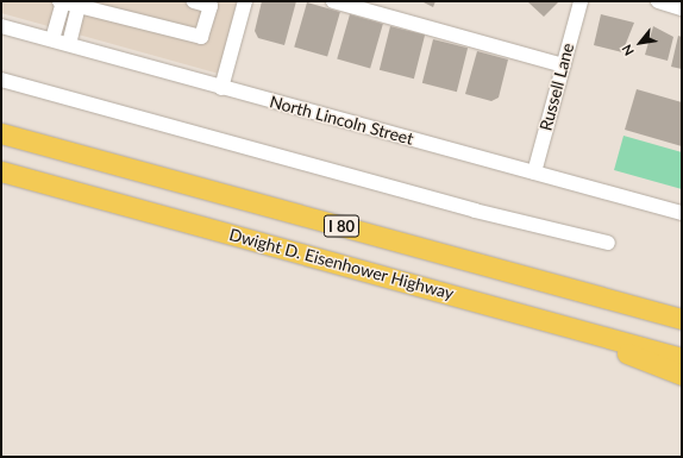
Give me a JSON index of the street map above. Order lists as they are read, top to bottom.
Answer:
{
  "streets": {
    "highway": ["I 80", "Dwight D. Eisenhower Highway"],
    "street": ["Russell Lane", "North Lincoln Street"]
  },
  "crossings": [
    ["Russell Lane", "North Lincoln Street"]
  ],
  "north": "bottom left"
}
